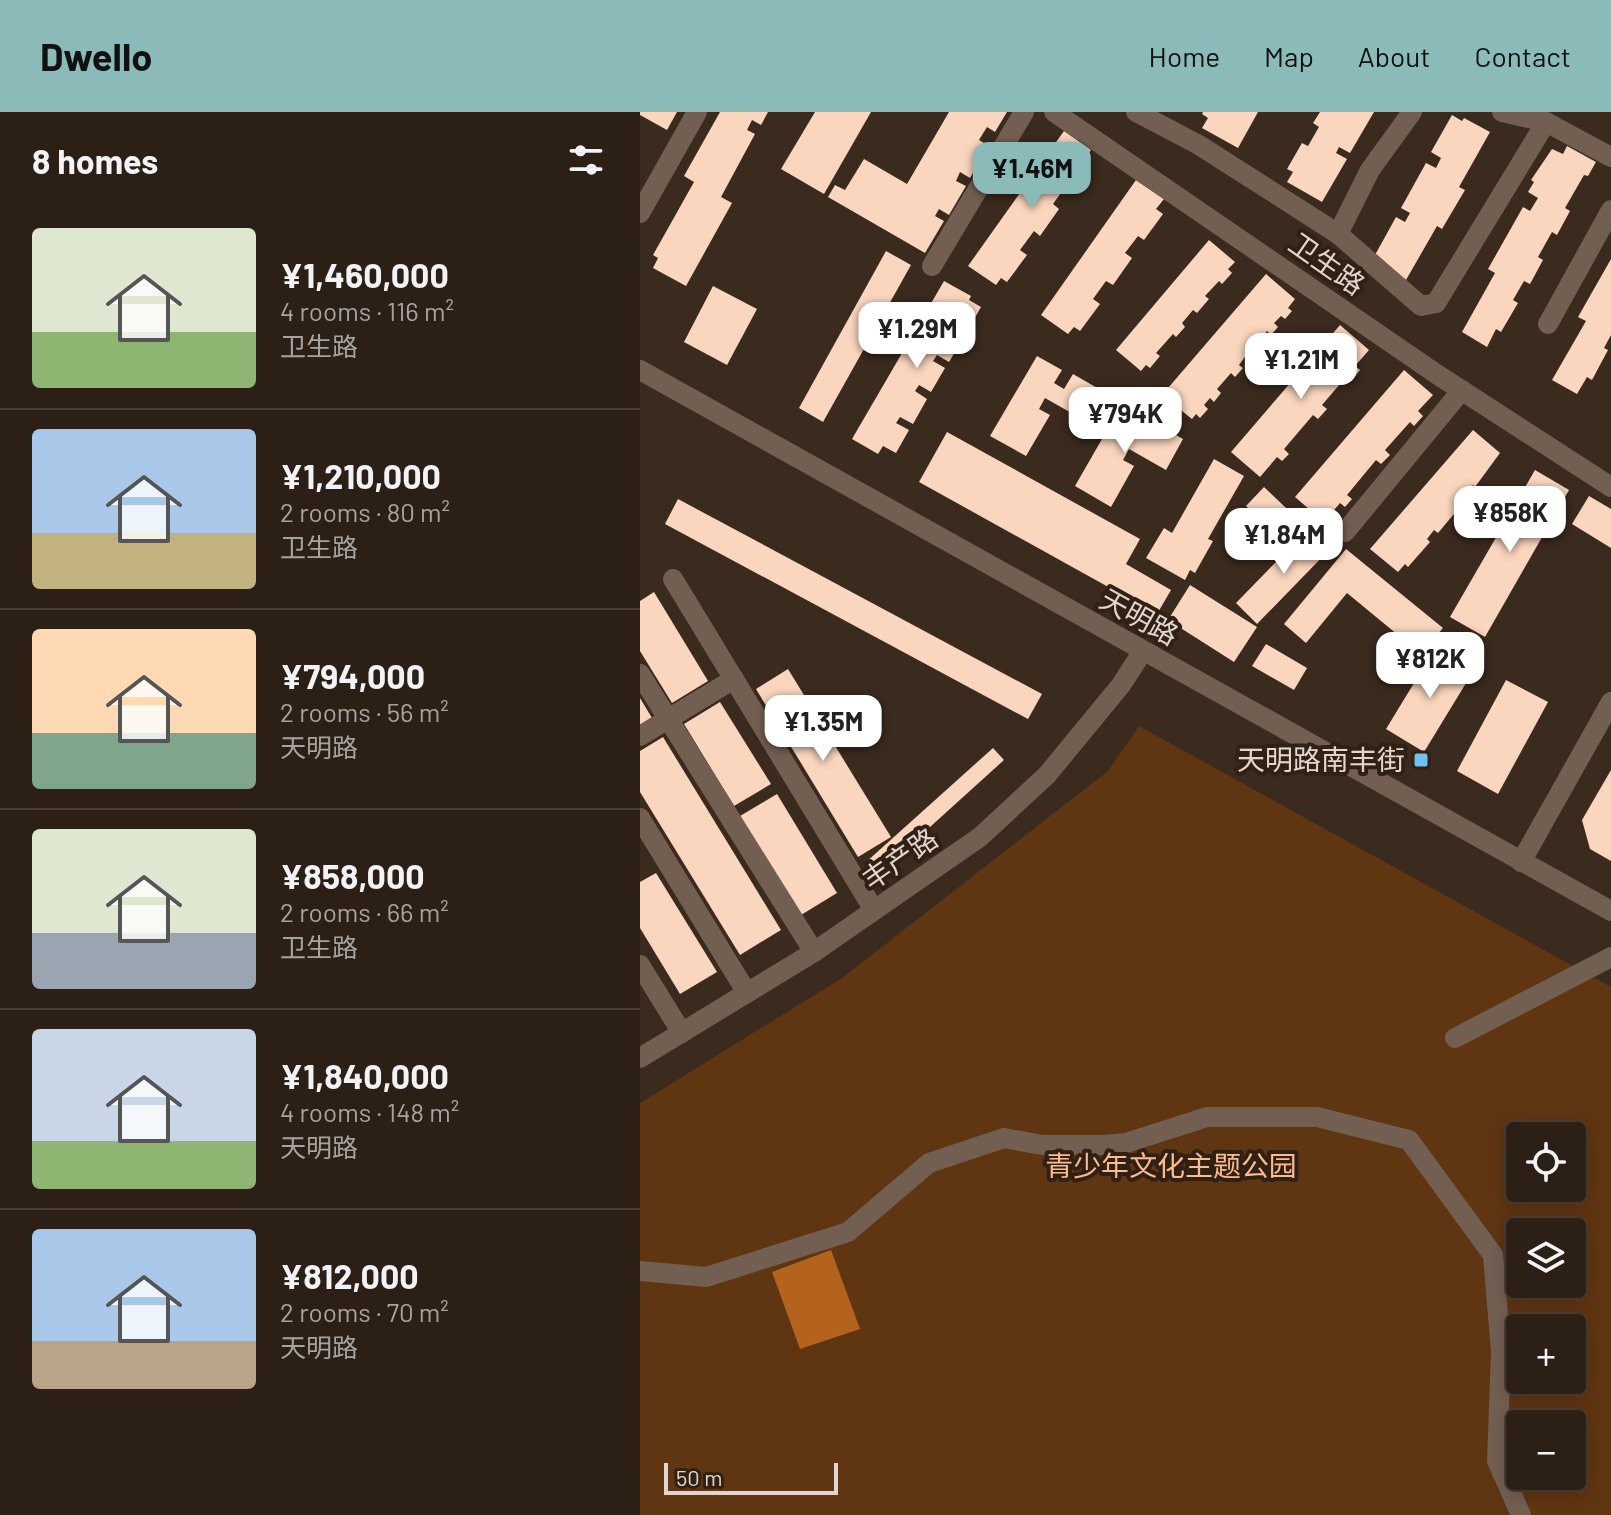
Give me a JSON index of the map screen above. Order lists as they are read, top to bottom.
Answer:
{
  "streets": {
    "street": ["卫生路", "天明路", "丰产路"]
  },
  "crossings": [
    ["天明路", "丰产路"]
  ],
  "parks": ["青少年文化主题公园"],
  "places": {
    "transit": ["天明路南丰街"]
  },
  "scale_bar": "50 m",
  "page": {
    "header": "Dwello",
    "nav": [
      "Home",
      "Map",
      "About",
      "Contact"
    ],
    "heading": "8 homes",
    "price": [
      "¥1.46M",
      "¥1.29M",
      "¥1.21M",
      "¥794K",
      "¥858K",
      "¥1.84M",
      "¥812K",
      "¥1.35M"
    ],
    "list": [
      {
        "name": "¥1,460,000",
        "note": "4 rooms · 116 m² · 卫生路"
      },
      {
        "name": "¥1,210,000",
        "note": "2 rooms · 80 m² · 卫生路"
      },
      {
        "name": "¥794,000",
        "note": "2 rooms · 56 m² · 天明路"
      },
      {
        "name": "¥858,000",
        "note": "2 rooms · 66 m² · 卫生路"
      },
      {
        "name": "¥1,840,000",
        "note": "4 rooms · 148 m² · 天明路"
      },
      {
        "name": "¥812,000",
        "note": "2 rooms · 70 m² · 天明路"
      }
    ],
    "map_buttons": ["+", "−"],
    "scale": "50 m"
  }
}
